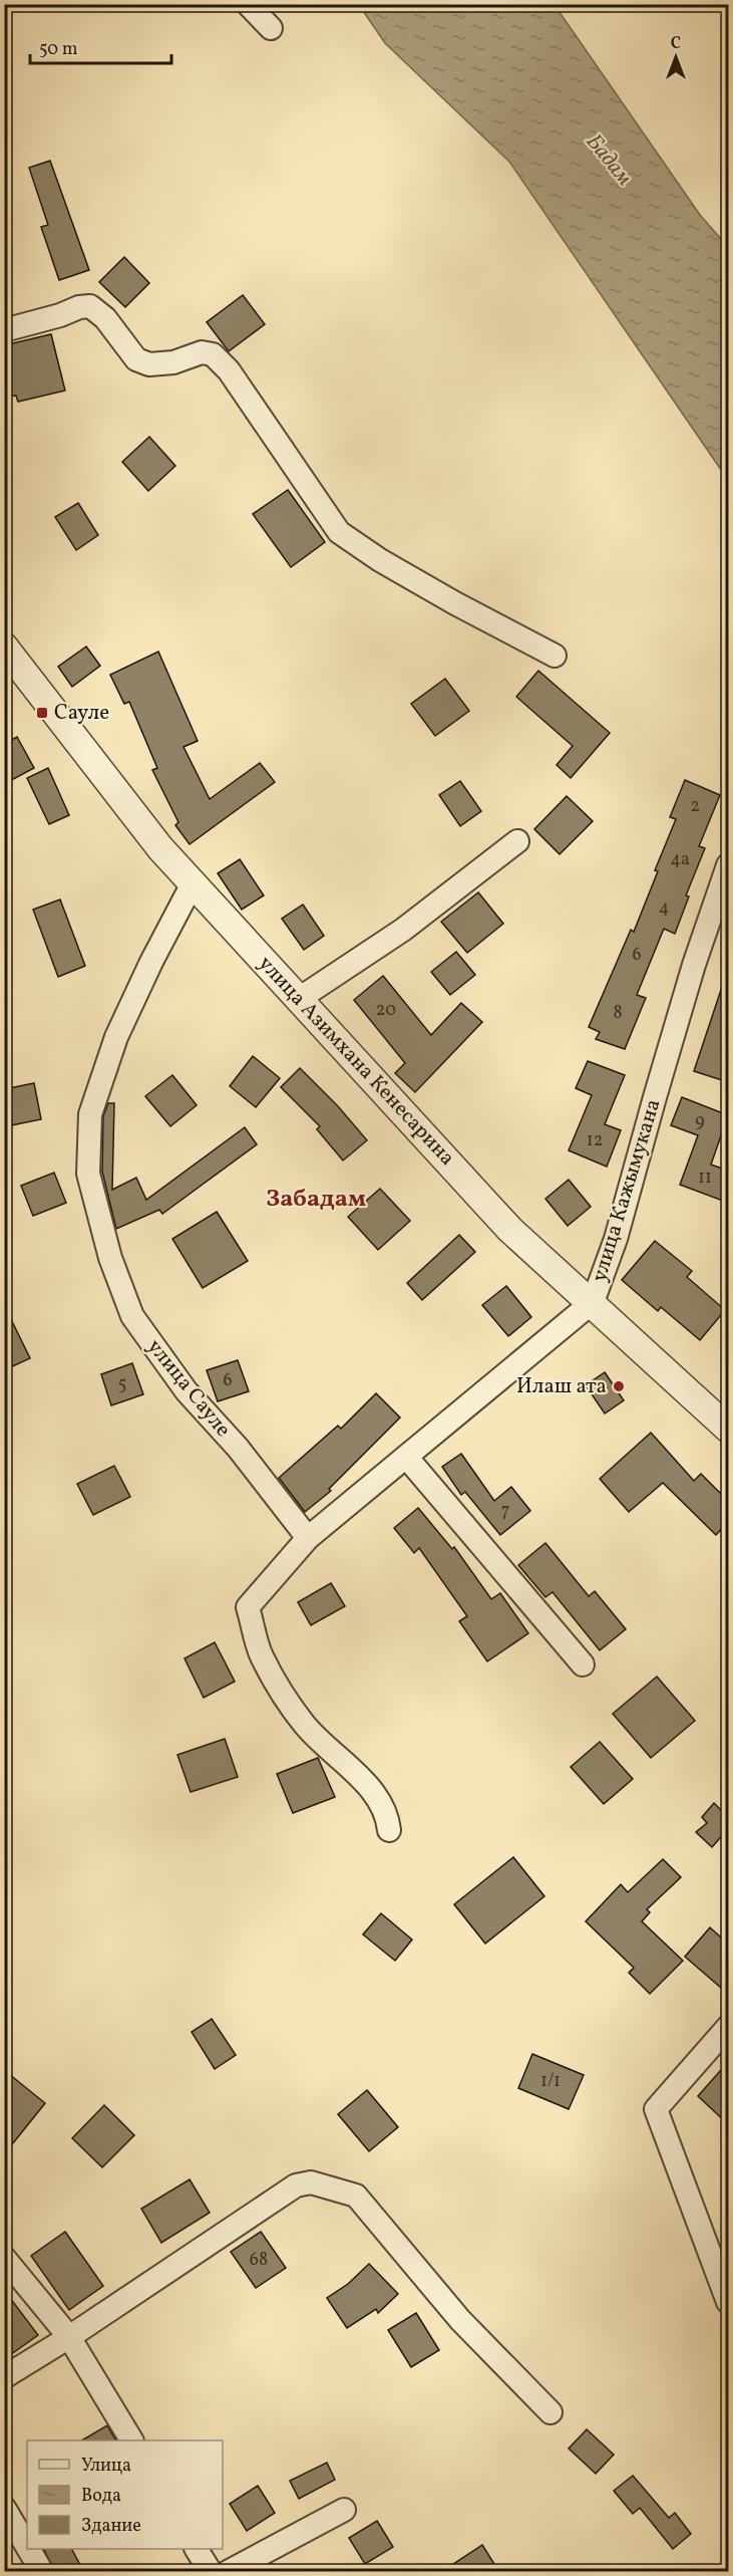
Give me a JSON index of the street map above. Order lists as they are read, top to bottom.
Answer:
{
  "streets": {
    "street": ["улица Азимхана Кенесарина", "улица Кажымукана", "улица Сауле"]
  },
  "crossings": [
    ["улица Азимхана Кенесарина", "улица Кажымукана"],
    ["улица Азимхана Кенесарина", "улица Сауле"],
    ["улица Кажымукана", "улица Сауле"]
  ],
  "districts": ["Забадам"],
  "water": ["Бадам"],
  "places": {
    "transit": ["Сауле"],
    "other": ["Илаш ата"]
  },
  "house_numbers": [
    "2",
    "4а",
    "4",
    "6",
    "20",
    "8",
    "9",
    "12",
    "11",
    "6",
    "5",
    "7",
    "1/1",
    "68"
  ],
  "legend": ["Улица", "Вода", "Здание"],
  "scale_bar": "50 m",
  "north": "top"
}
